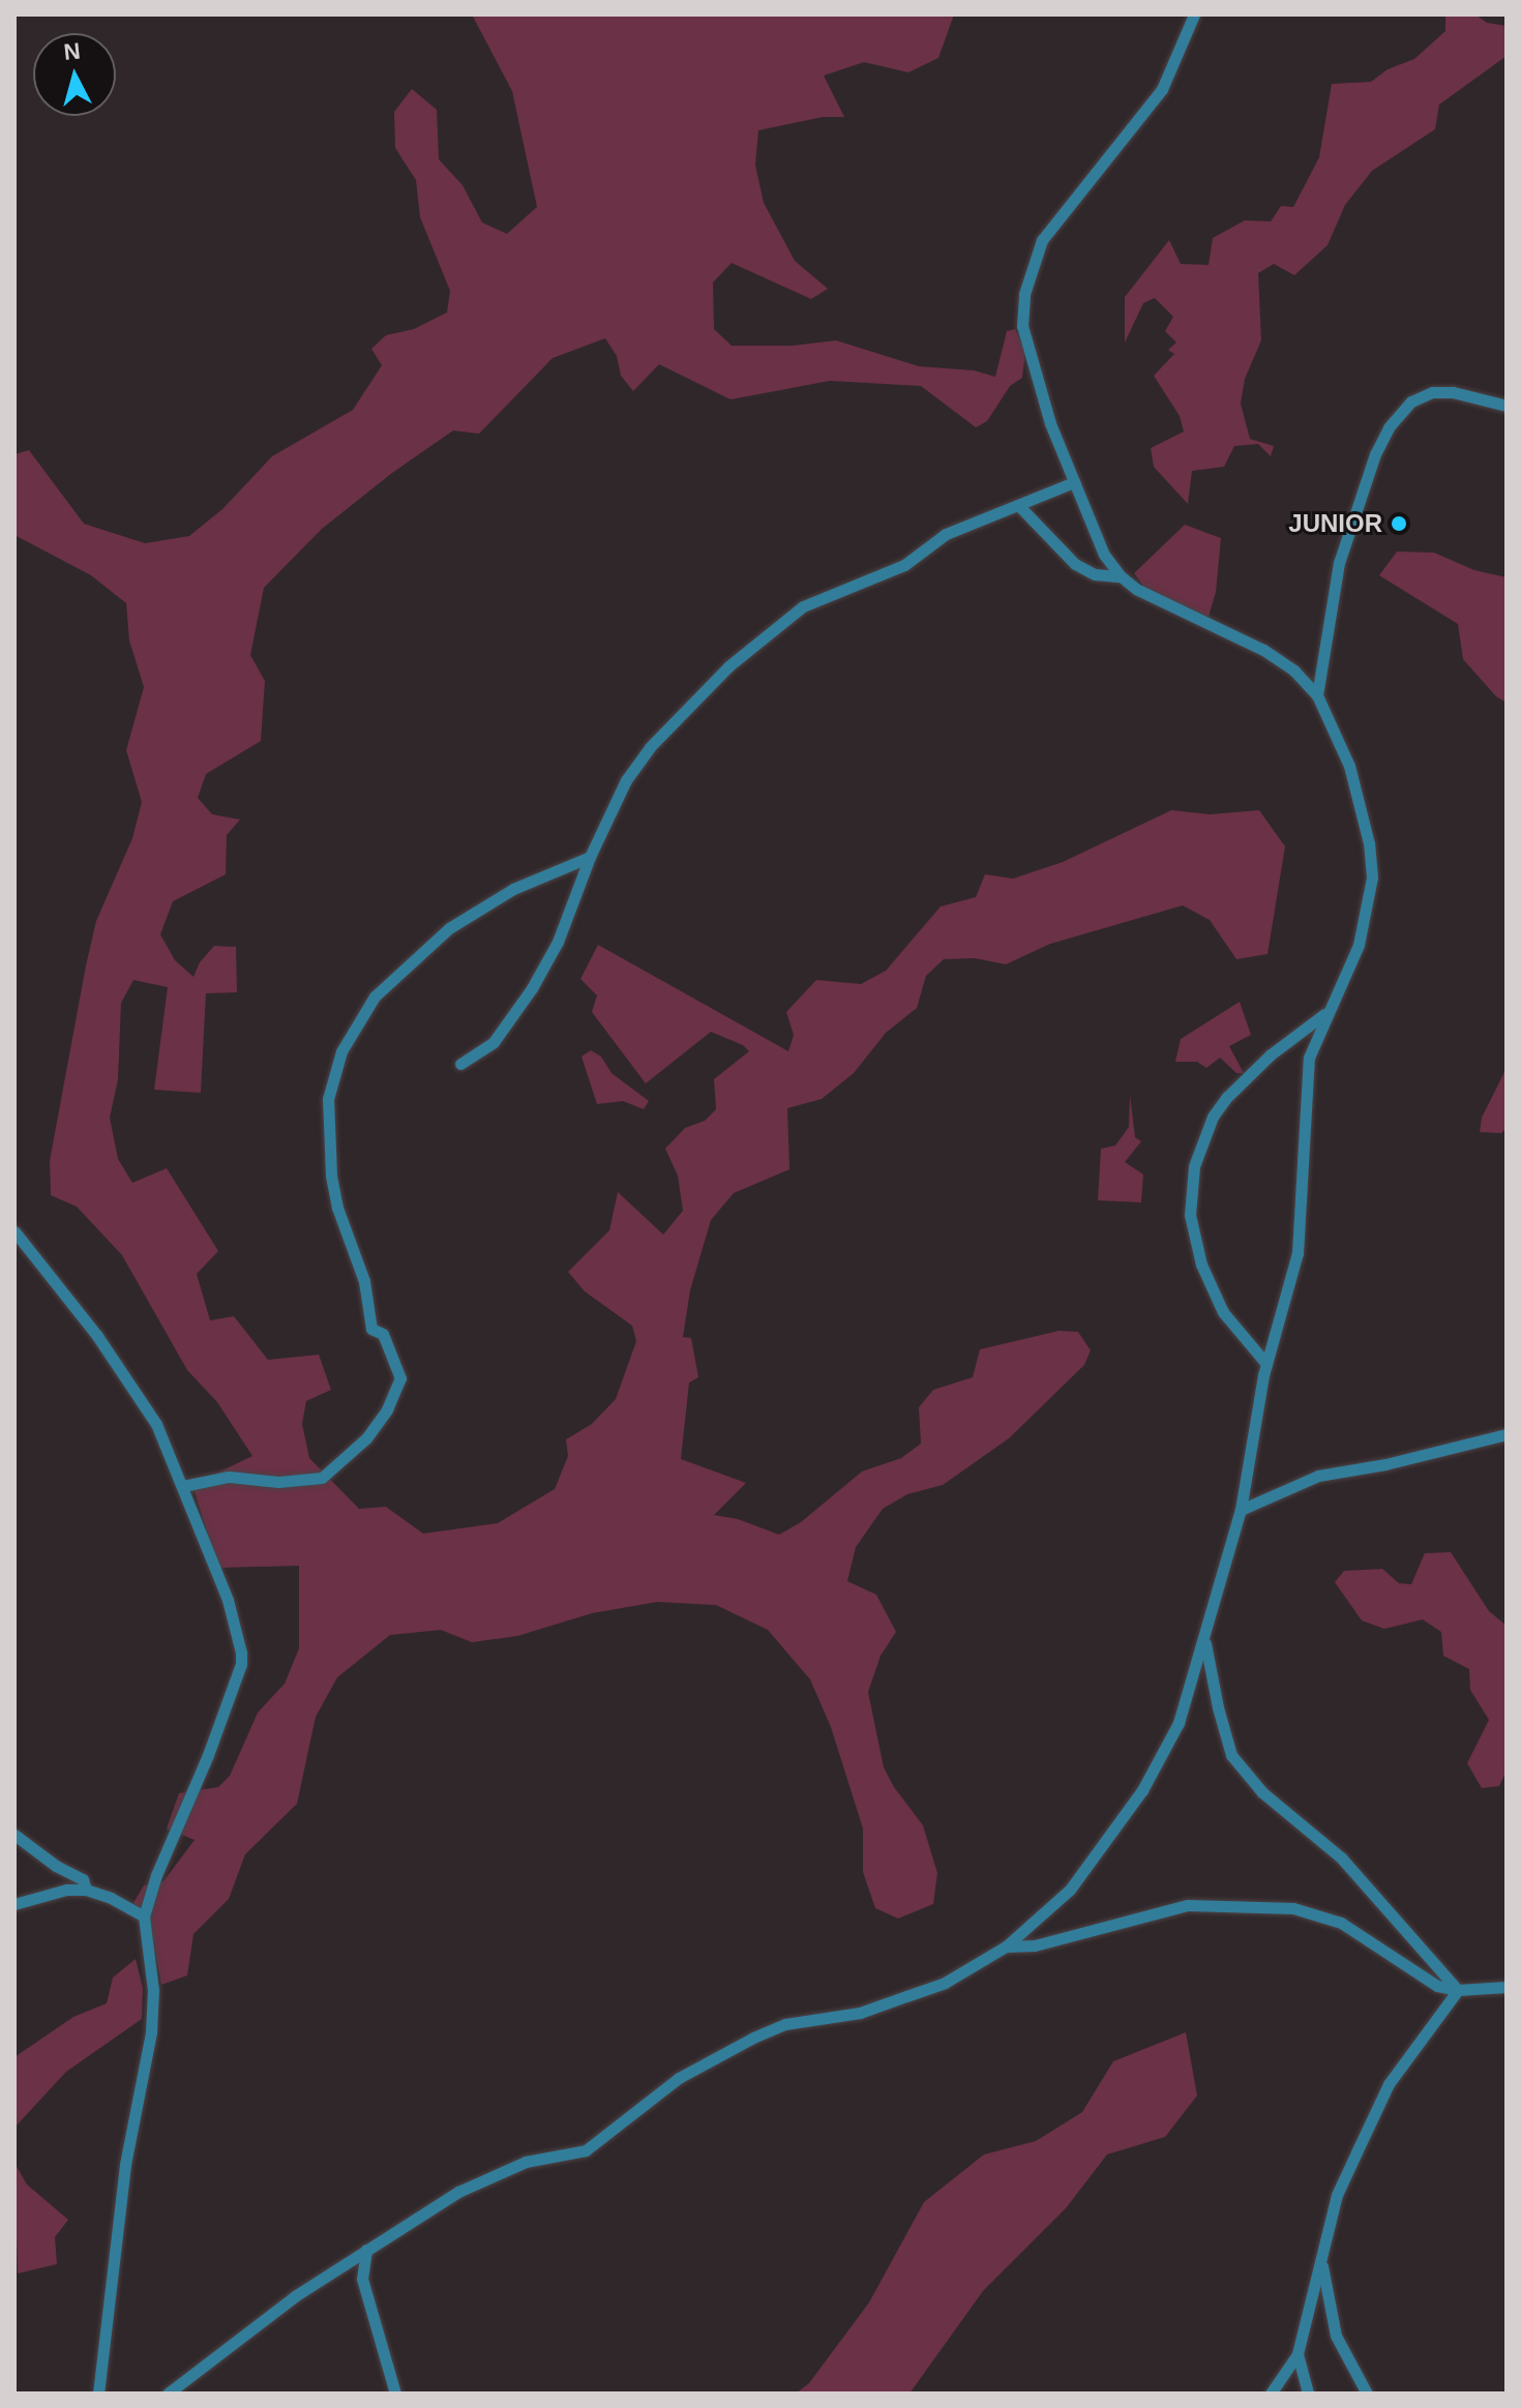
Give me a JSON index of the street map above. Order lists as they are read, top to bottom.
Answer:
{
  "places": ["JUNIOR"],
  "north": "top"
}
